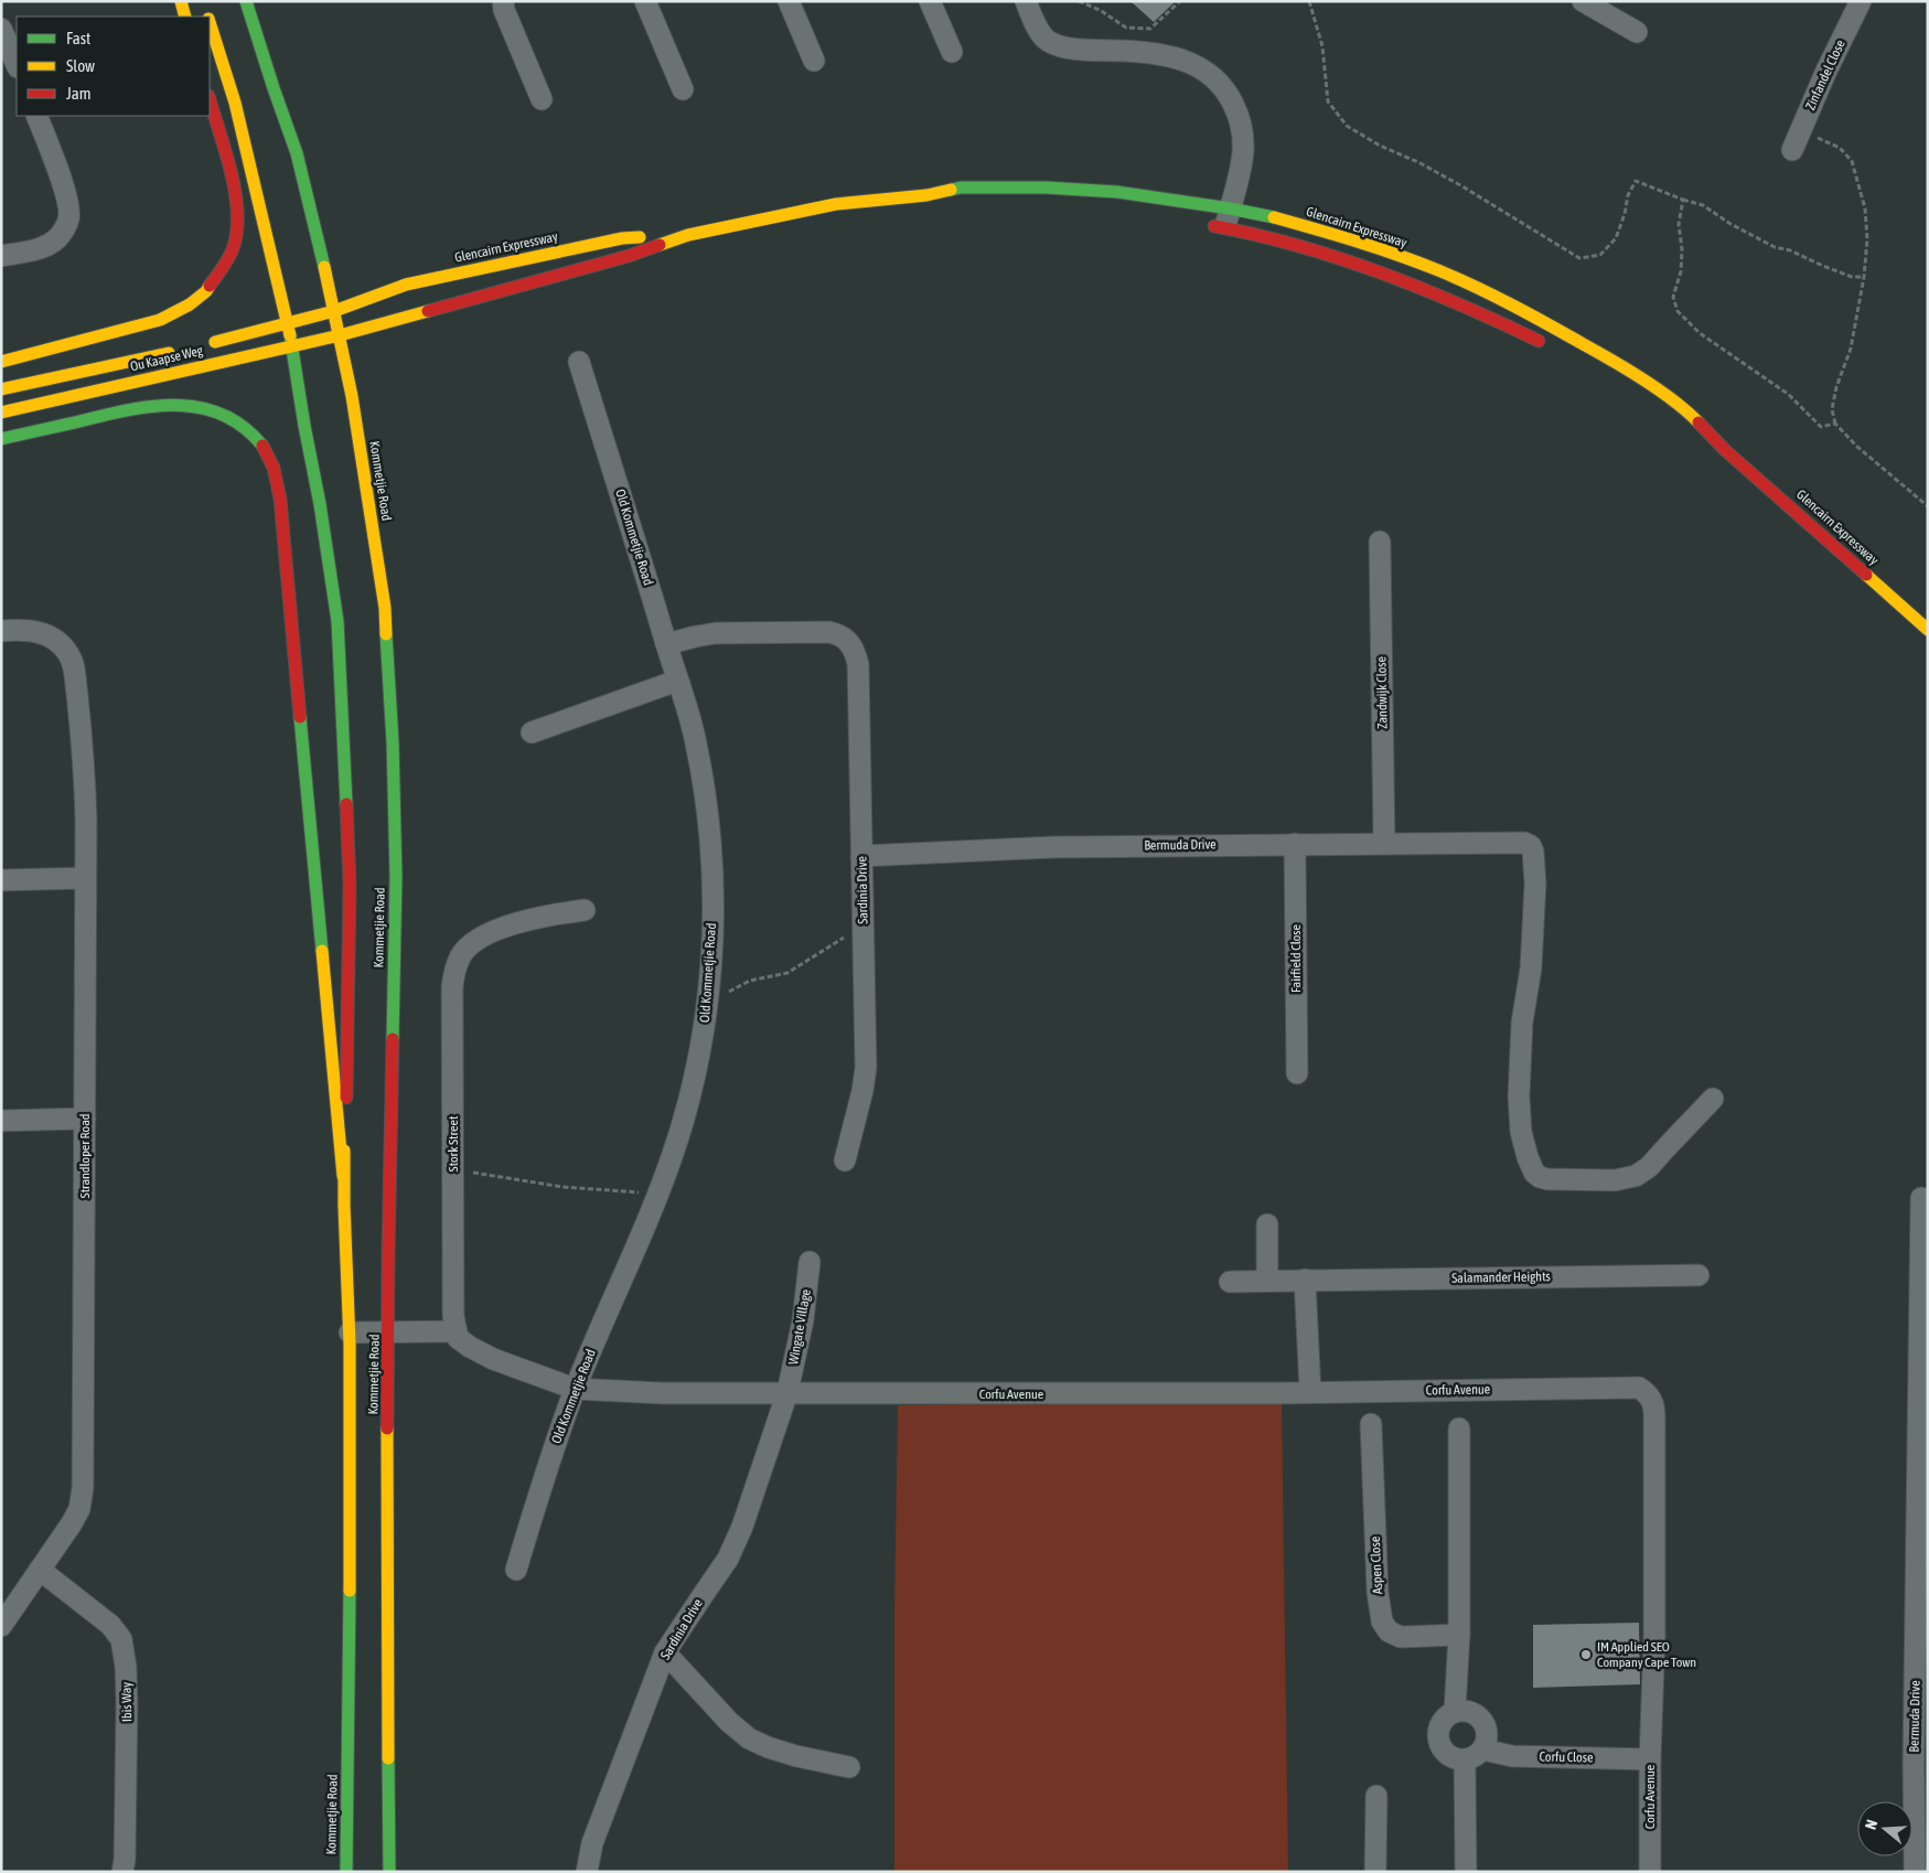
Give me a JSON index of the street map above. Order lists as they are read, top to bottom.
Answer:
{
  "streets": {
    "main road": ["Glencairn Expressway", "Ou Kaapse Weg", "Kommetjie Road"],
    "street": [
      "Zinfandel Close",
      "Old Kommetjie Road",
      "Zandwijk Close",
      "Bermuda Drive",
      "Sardinia Drive",
      "Fairfield Close",
      "Stork Street",
      "Strandloper Road",
      "Salamander Heights",
      "Wingate Village",
      "Corfu Avenue",
      "Aspen Close",
      "Ibis Way",
      "Corfu Close"
    ]
  },
  "crossings": [
    ["Glencairn Expressway", "Ou Kaapse Weg"],
    ["Glencairn Expressway", "Kommetjie Road"],
    ["Ou Kaapse Weg", "Kommetjie Road"],
    ["Old Kommetjie Road", "Sardinia Drive"],
    ["Old Kommetjie Road", "Corfu Avenue"],
    ["Zandwijk Close", "Bermuda Drive"],
    ["Bermuda Drive", "Sardinia Drive"],
    ["Bermuda Drive", "Fairfield Close"],
    ["Sardinia Drive", "Wingate Village"],
    ["Sardinia Drive", "Corfu Avenue"],
    ["Strandloper Road", "Ibis Way"],
    ["Wingate Village", "Corfu Avenue"],
    ["Corfu Avenue", "Corfu Close"]
  ],
  "places": ["IM Applied SEO Company Cape Town"],
  "legend": ["Fast", "Slow", "Jam"],
  "north": "left"
}
